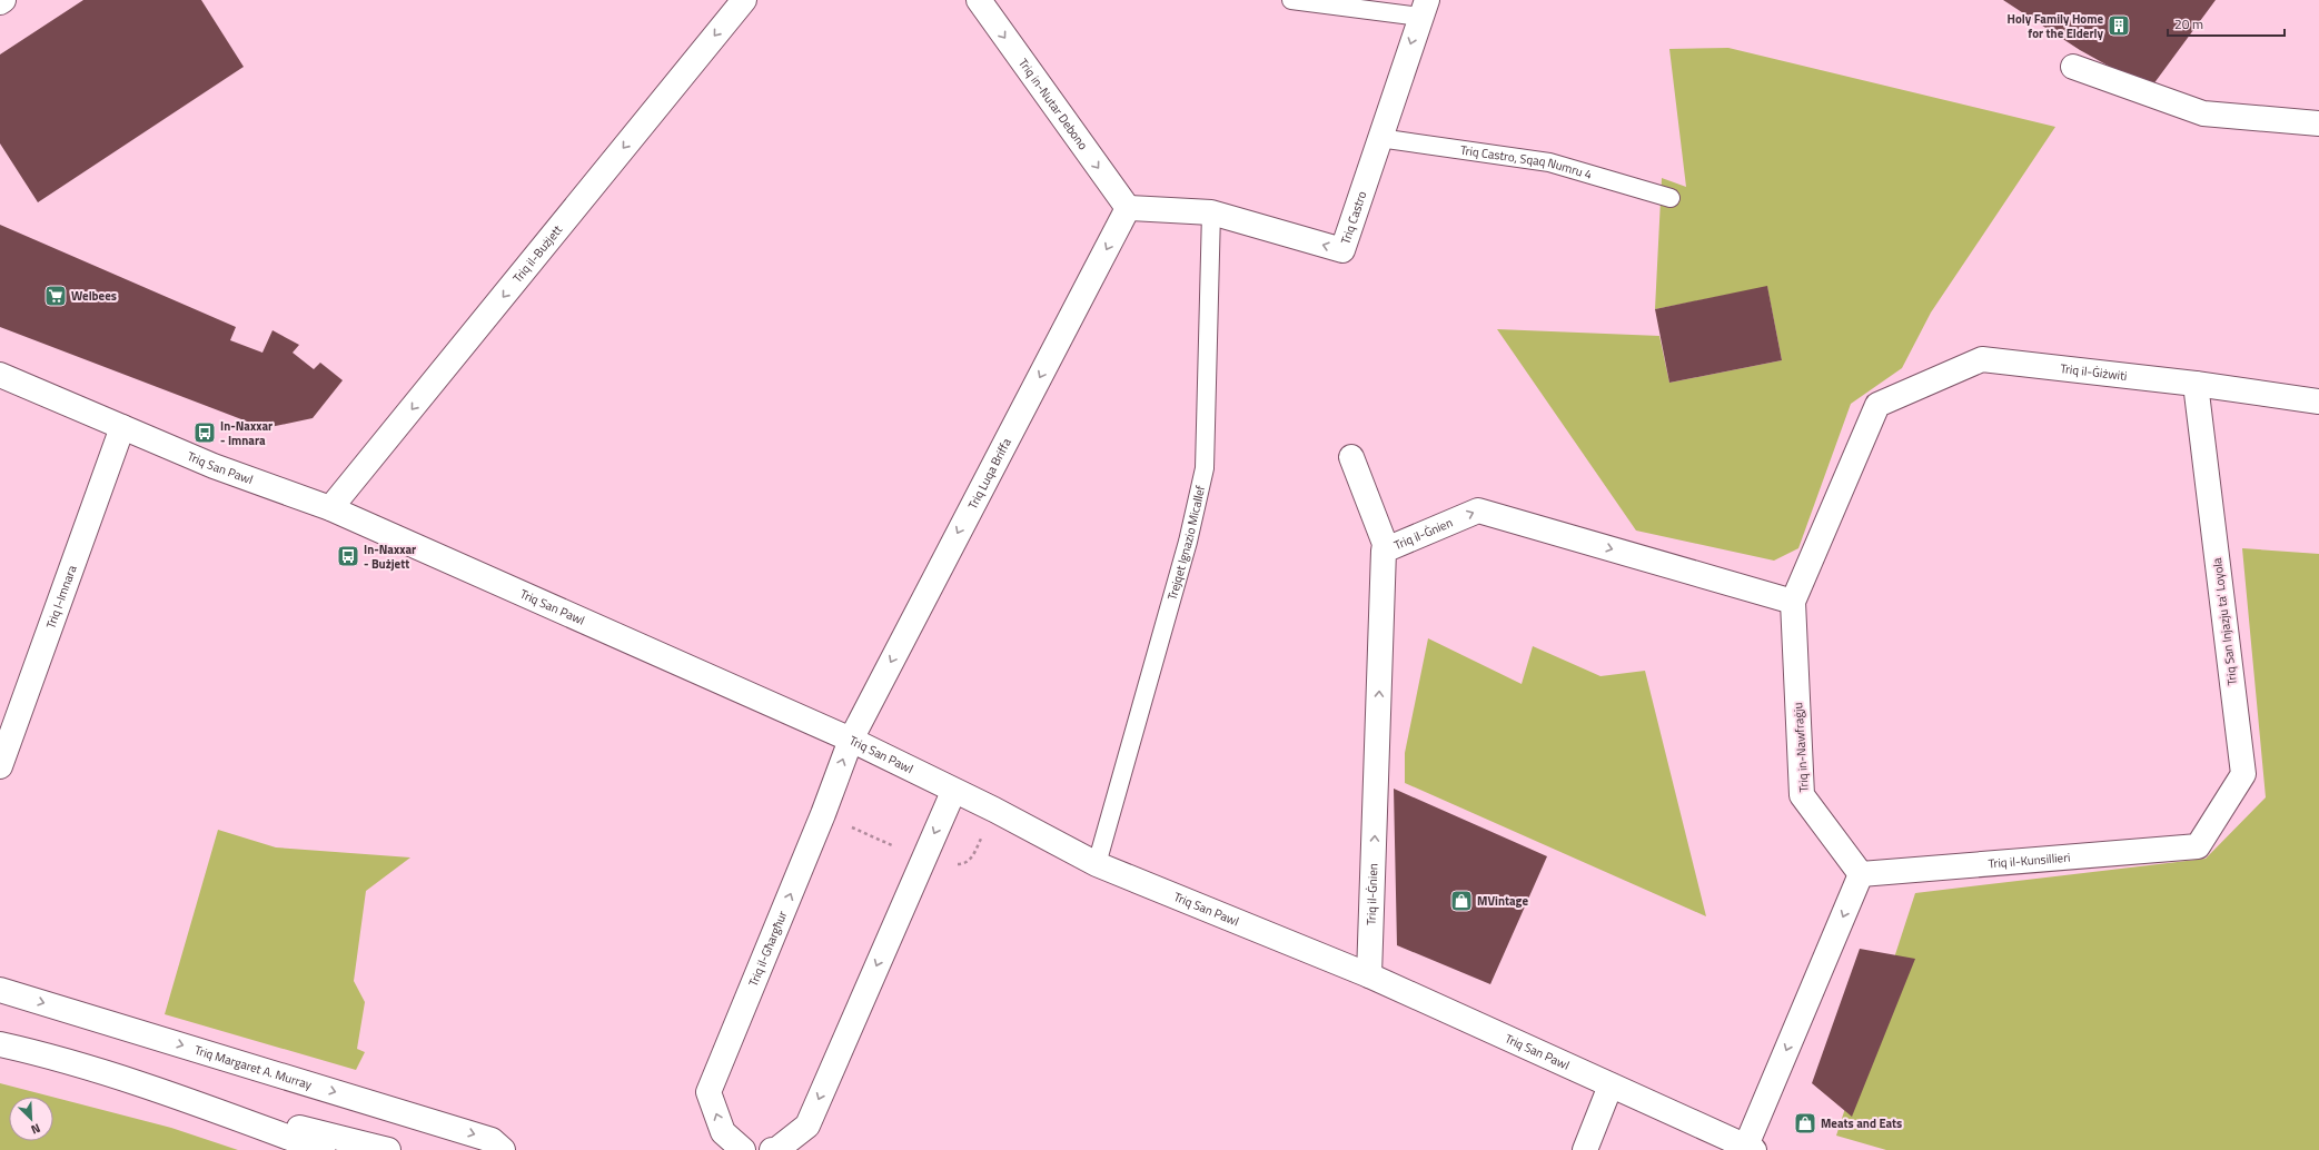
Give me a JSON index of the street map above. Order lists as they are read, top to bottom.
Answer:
{
  "streets": {
    "street": [
      "Triq in-Nutar Debono",
      "Triq Castro",
      "Triq il-Bużjett",
      "Triq il-Ġiżwiti",
      "Triq San Pawl",
      "Triq Luqa Briffa",
      "Triq il-Ġnien",
      "Triq l-Imnara",
      "Triq San Injazju ta' Loyola",
      "Triq in-Nawfraġju",
      "Triq il-Kunsillieri",
      "Triq il-Għargħur",
      "Triq Margaret A. Murray"
    ],
    "lane": ["Triq Castro, Sqaq Numru 4", "Trejqet Ignazio Micallef"]
  },
  "crossings": [
    ["Triq in-Nutar Debono", "Triq Castro"],
    ["Triq in-Nutar Debono", "Triq Luqa Briffa"],
    ["Triq Castro, Sqaq Numru 4", "Triq Castro"],
    ["Triq Castro", "Triq Luqa Briffa"],
    ["Triq Castro", "Trejqet Ignazio Micallef"],
    ["Triq il-Bużjett", "Triq San Pawl"],
    ["Triq il-Ġiżwiti", "Triq San Injazju ta' Loyola"],
    ["Triq il-Ġiżwiti", "Triq in-Nawfraġju"],
    ["Triq San Pawl", "Triq Luqa Briffa"],
    ["Triq San Pawl", "Triq il-Ġnien"],
    ["Triq San Pawl", "Trejqet Ignazio Micallef"],
    ["Triq San Pawl", "Triq l-Imnara"],
    ["Triq San Pawl", "Triq il-Għargħur"],
    ["Triq Luqa Briffa", "Triq il-Għargħur"],
    ["Triq il-Ġnien", "Triq in-Nawfraġju"],
    ["Triq San Injazju ta' Loyola", "Triq il-Kunsillieri"],
    ["Triq in-Nawfraġju", "Triq il-Kunsillieri"]
  ],
  "one_way": ["Triq in-Nutar Debono", "Triq il-Bużjett", "Triq Luqa Briffa"],
  "places": {
    "building": ["Holy Family Home for the Elderly"],
    "supermarket": ["Welbees"],
    "bus stop": ["In-Naxxar - Imnara", "In-Naxxar - Bużjett"],
    "shop": ["MVintage", "Meats and Eats"]
  },
  "scale_bar": "20 m",
  "north": "bottom right"
}
